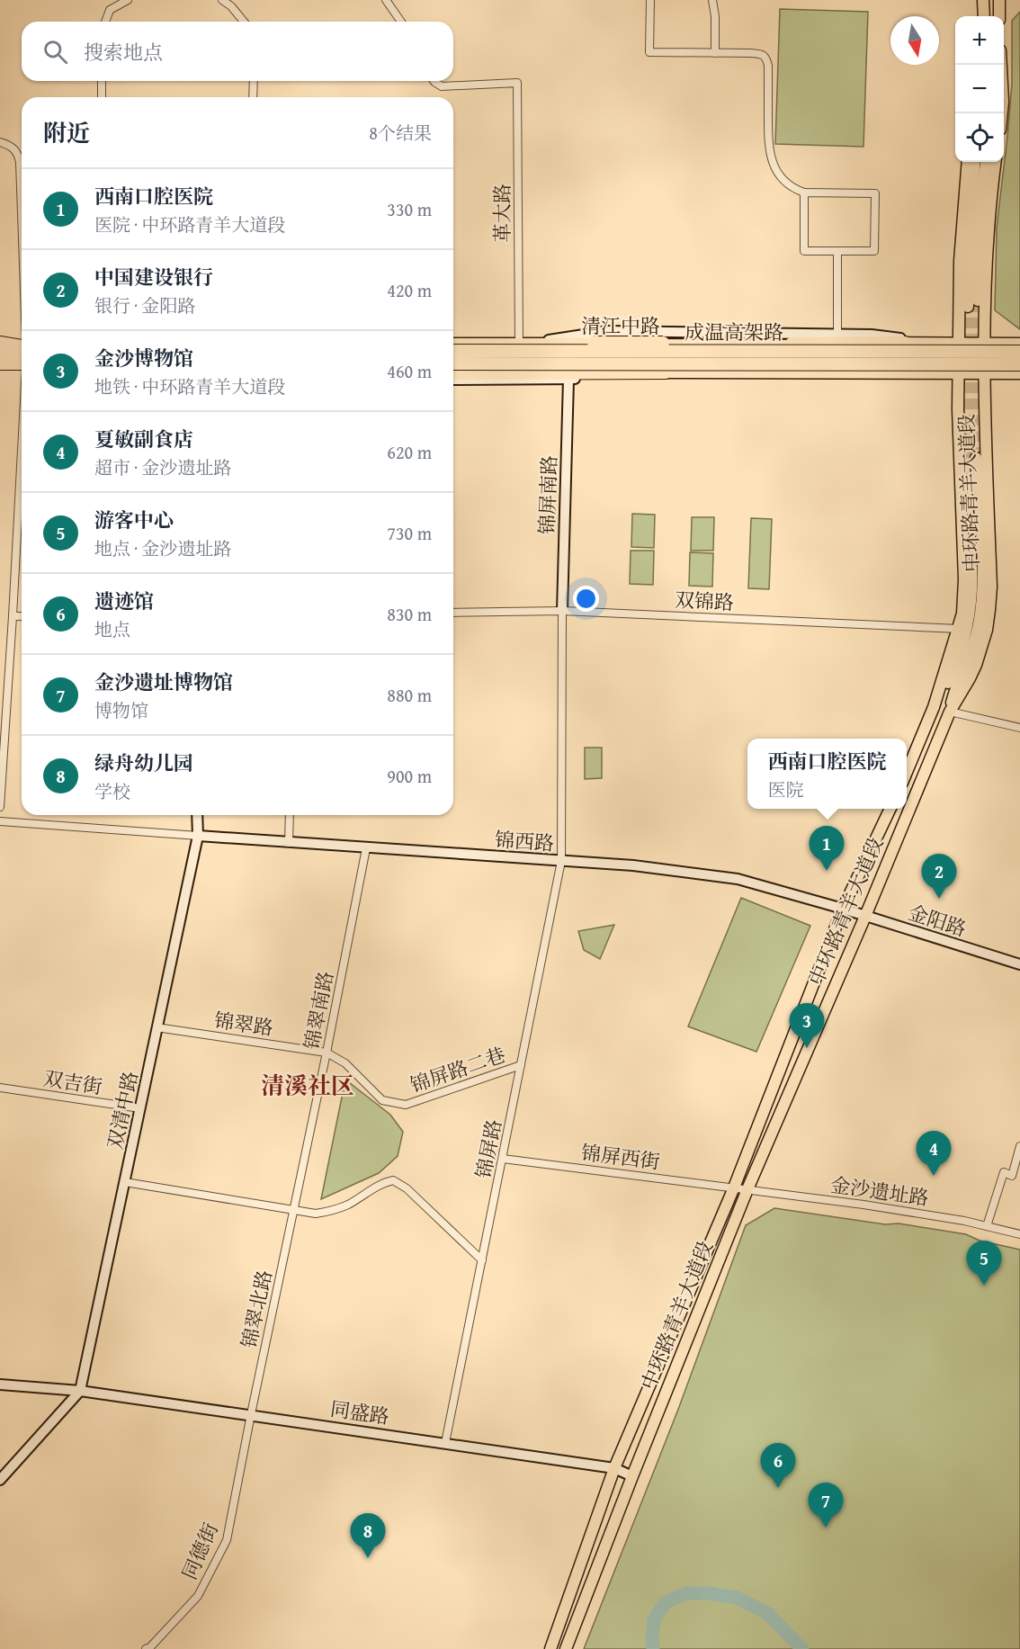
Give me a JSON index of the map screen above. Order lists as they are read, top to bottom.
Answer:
{
  "streets": {
    "highway": ["成温高架路"],
    "main road": ["清江中路", "中环路青羊大道段"],
    "street": [
      "革大路",
      "锦屏南路",
      "双锦路",
      "锦西路",
      "金阳路",
      "锦翠南路",
      "锦翠路",
      "锦屏路二巷",
      "双吉街",
      "双清中路",
      "锦屏路",
      "锦屏西街",
      "金沙遗址路",
      "锦翠北路",
      "同盛路",
      "同德街"
    ]
  },
  "crossings": [
    ["革大路", "清江中路"],
    ["革大路", "成温高架路"],
    ["清江中路", "成温高架路"],
    ["清江中路", "中环路青羊大道段"],
    ["中环路青羊大道段", "双锦路"],
    ["中环路青羊大道段", "锦西路"],
    ["中环路青羊大道段", "金阳路"],
    ["中环路青羊大道段", "锦屏西街"],
    ["中环路青羊大道段", "金沙遗址路"],
    ["中环路青羊大道段", "同盛路"],
    ["锦屏南路", "双锦路"],
    ["锦屏南路", "锦屏路"],
    ["双锦路", "锦屏路"],
    ["锦西路", "金阳路"],
    ["锦西路", "锦翠南路"],
    ["锦西路", "双清中路"],
    ["锦西路", "锦屏路"],
    ["锦翠南路", "锦翠路"],
    ["锦翠南路", "锦屏路二巷"],
    ["锦翠南路", "锦翠北路"],
    ["锦翠路", "锦屏路二巷"],
    ["锦翠路", "双清中路"],
    ["锦屏路二巷", "锦屏路"],
    ["双吉街", "双清中路"],
    ["双清中路", "同盛路"],
    ["锦屏路", "锦屏西街"],
    ["锦屏路", "同盛路"],
    ["锦屏西街", "金沙遗址路"],
    ["锦翠北路", "同盛路"],
    ["锦翠北路", "同德街"],
    ["同盛路", "同德街"]
  ],
  "districts": ["清溪社区"],
  "north": "bottom",
  "page": {
    "map_buttons": ["+", "−"],
    "search": "搜索地点",
    "heading": ["附近", "8个结果"],
    "list": [
      {
        "mark": "1",
        "name": "西南口腔医院",
        "note": "医院 · 中环路青羊大道段",
        "value": "330 m"
      },
      {
        "mark": "2",
        "name": "中国建设银行",
        "note": "银行 · 金阳路",
        "value": "420 m"
      },
      {
        "mark": "3",
        "name": "金沙博物馆",
        "note": "地铁 · 中环路青羊大道段",
        "value": "460 m"
      },
      {
        "mark": "4",
        "name": "夏敏副食店",
        "note": "超市 · 金沙遗址路",
        "value": "620 m"
      },
      {
        "mark": "5",
        "name": "游客中心",
        "note": "地点 · 金沙遗址路",
        "value": "730 m"
      },
      {
        "mark": "6",
        "name": "遗迹馆",
        "note": "地点",
        "value": "830 m"
      },
      {
        "mark": "7",
        "name": "金沙遗址博物馆",
        "note": "博物馆",
        "value": "880 m"
      },
      {
        "mark": "8",
        "name": "绿舟幼儿园",
        "note": "学校",
        "value": "900 m"
      }
    ],
    "popup": ["西南口腔医院", "医院"],
    "pins": [
      "1",
      "2",
      "3",
      "4",
      "5",
      "6",
      "7",
      "8"
    ]
  }
}
